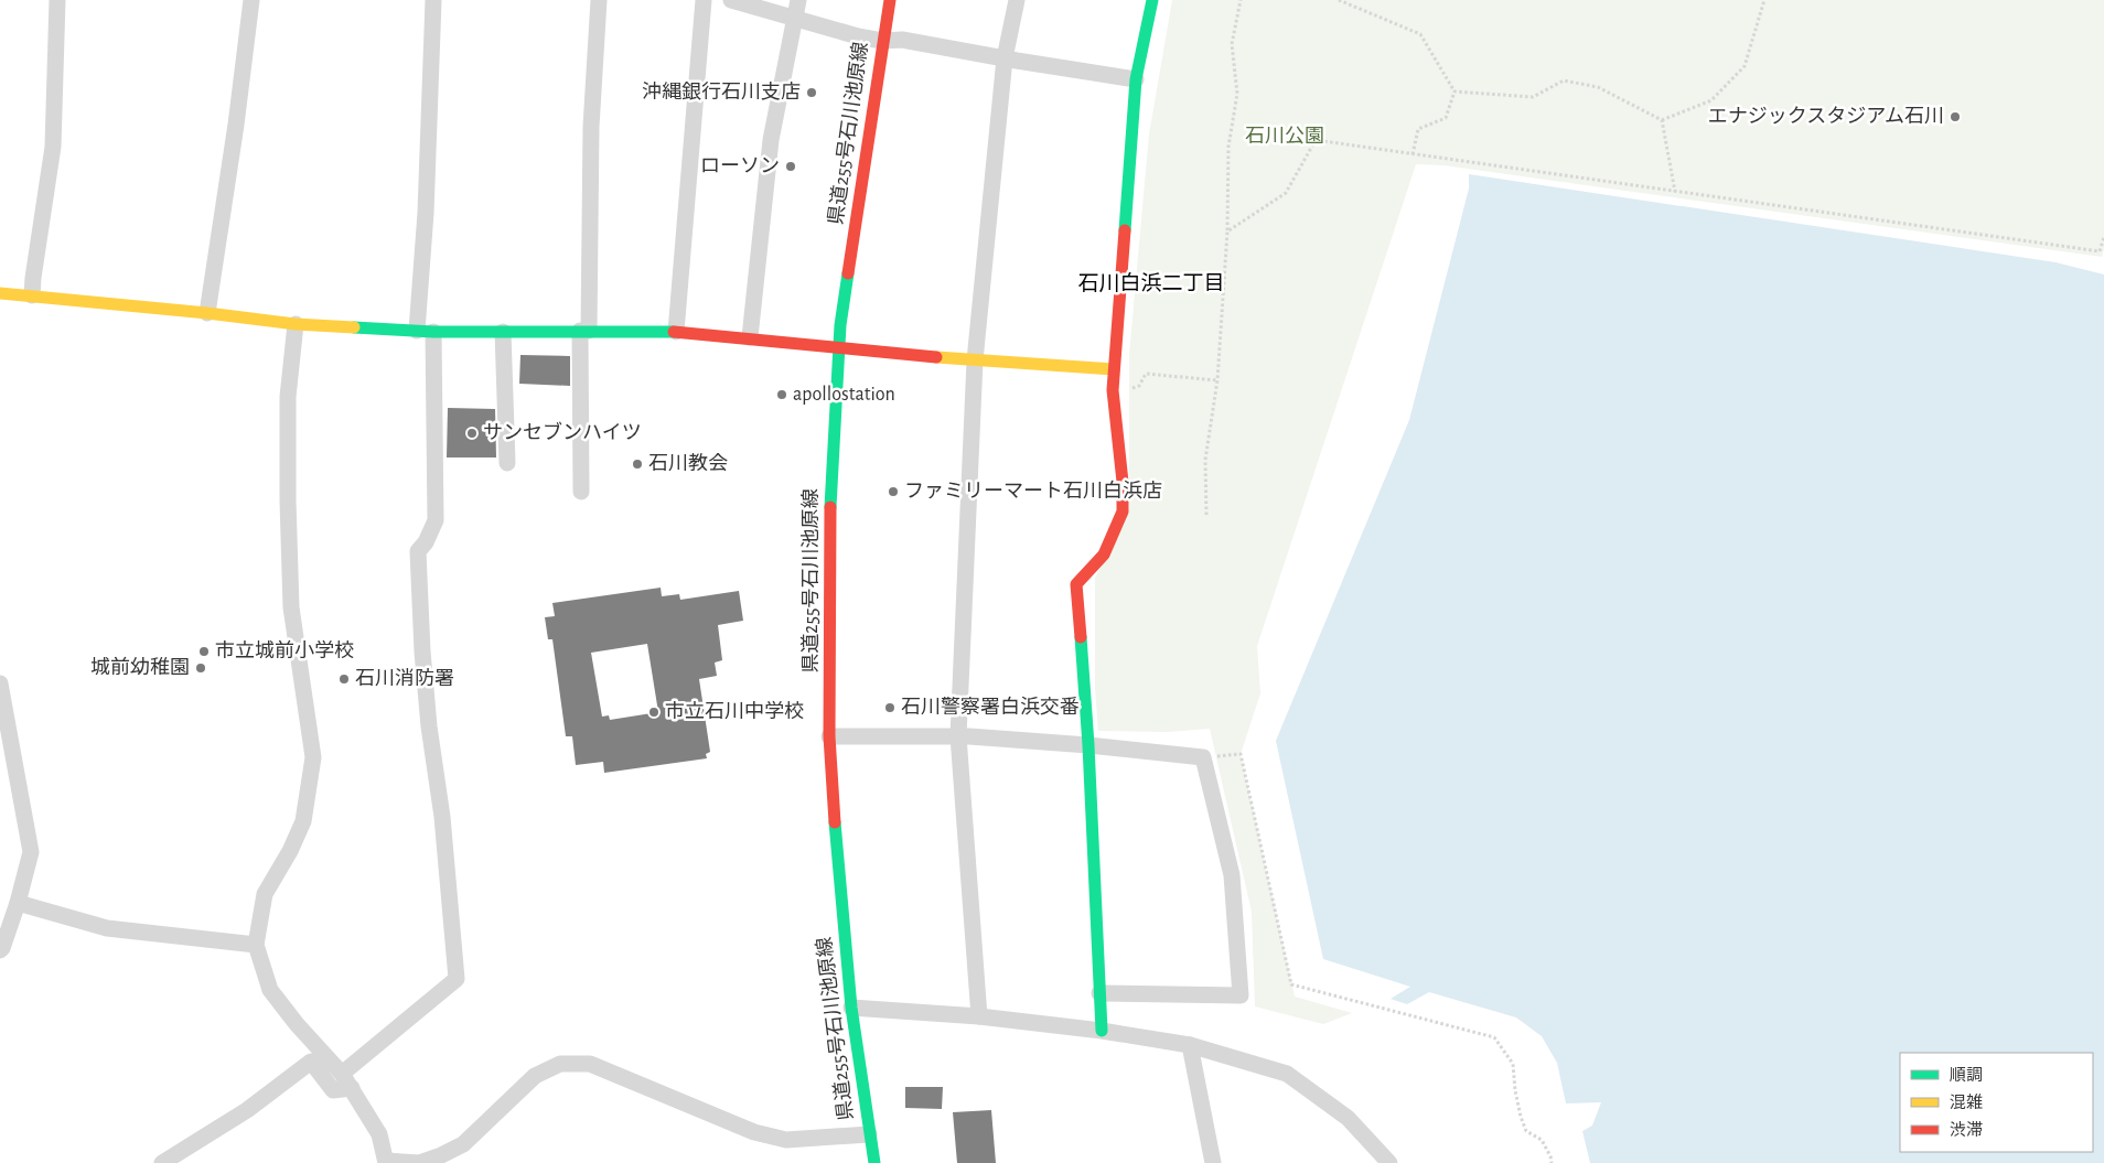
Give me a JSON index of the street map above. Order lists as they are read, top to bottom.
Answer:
{
  "streets": {
    "street": ["県道255号石川池原線"]
  },
  "districts": ["石川白浜二丁目"],
  "parks": ["石川公園"],
  "places": [
    "沖縄銀行石川支店",
    "エナジックスタジアム石川",
    "ローソン",
    "apollostation",
    "サンセブンハイツ",
    "石川教会",
    "ファミリーマート石川白浜店",
    "市立城前小学校",
    "城前幼稚園",
    "石川消防署",
    "石川警察署白浜交番",
    "市立石川中学校"
  ],
  "legend": ["順調", "混雑", "渋滞"]
}
